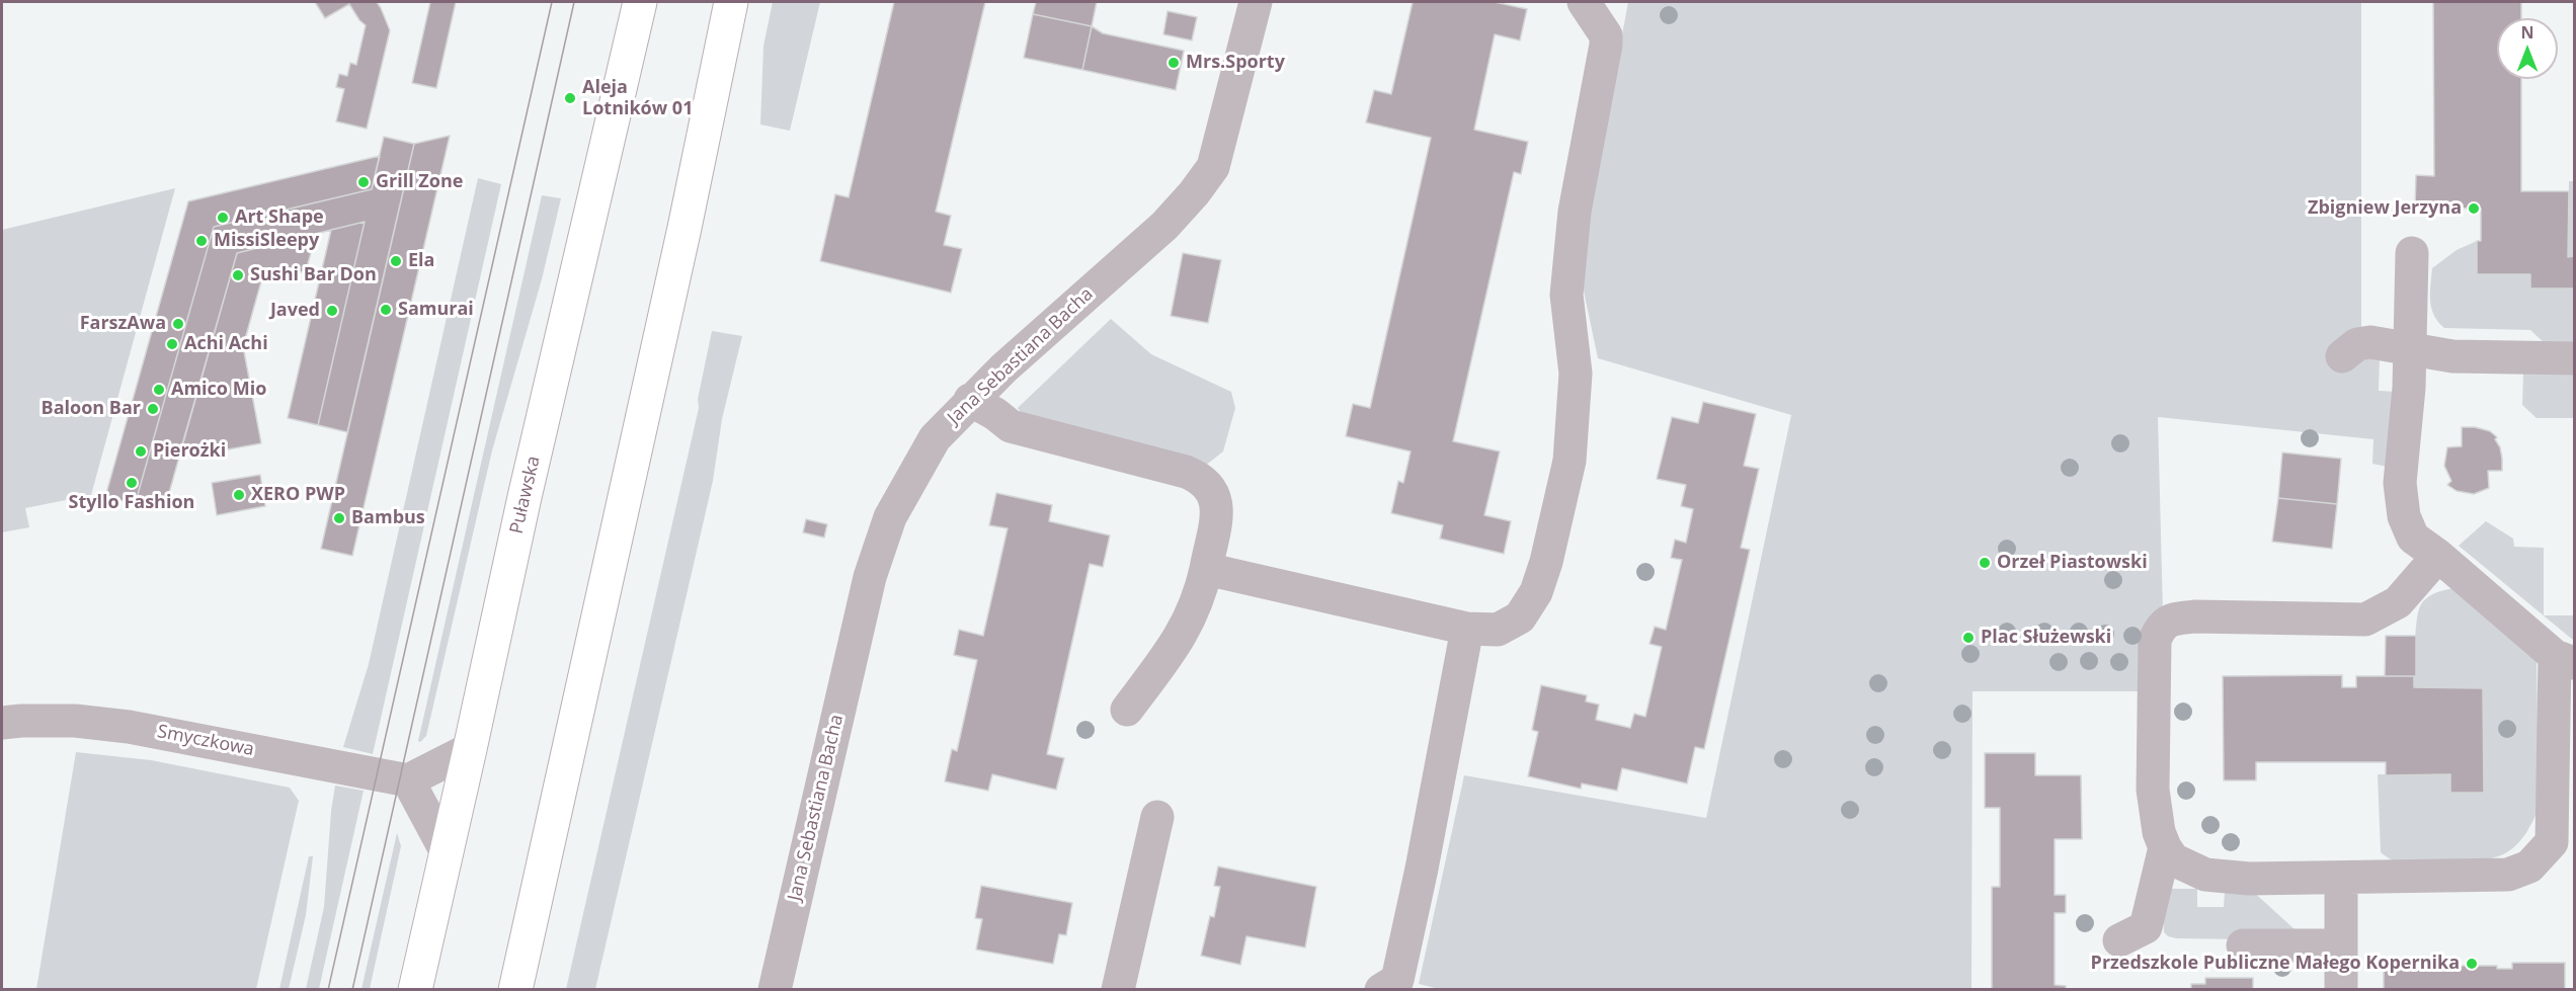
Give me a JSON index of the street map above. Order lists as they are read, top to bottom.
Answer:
{
  "streets": {
    "main road": ["Puławska"],
    "street": ["Jana Sebastiana Bacha", "Smyczkowa"]
  },
  "places": [
    "Mrs.Sporty",
    "Aleja Lotników 01",
    "Grill Zone",
    "Zbigniew Jerzyna",
    "Art Shape",
    "MissiSleepy",
    "Ela",
    "Sushi Bar Don",
    "Samurai",
    "Javed",
    "FarszAwa",
    "Achi Achi",
    "Amico Mio",
    "Baloon Bar",
    "Pierożki",
    "Styllo Fashion",
    "XERO PWP",
    "Bambus",
    "Orzeł Piastowski",
    "Plac Służewski",
    "Przedszkole Publiczne Małego Kopernika"
  ],
  "north": "top"
}
